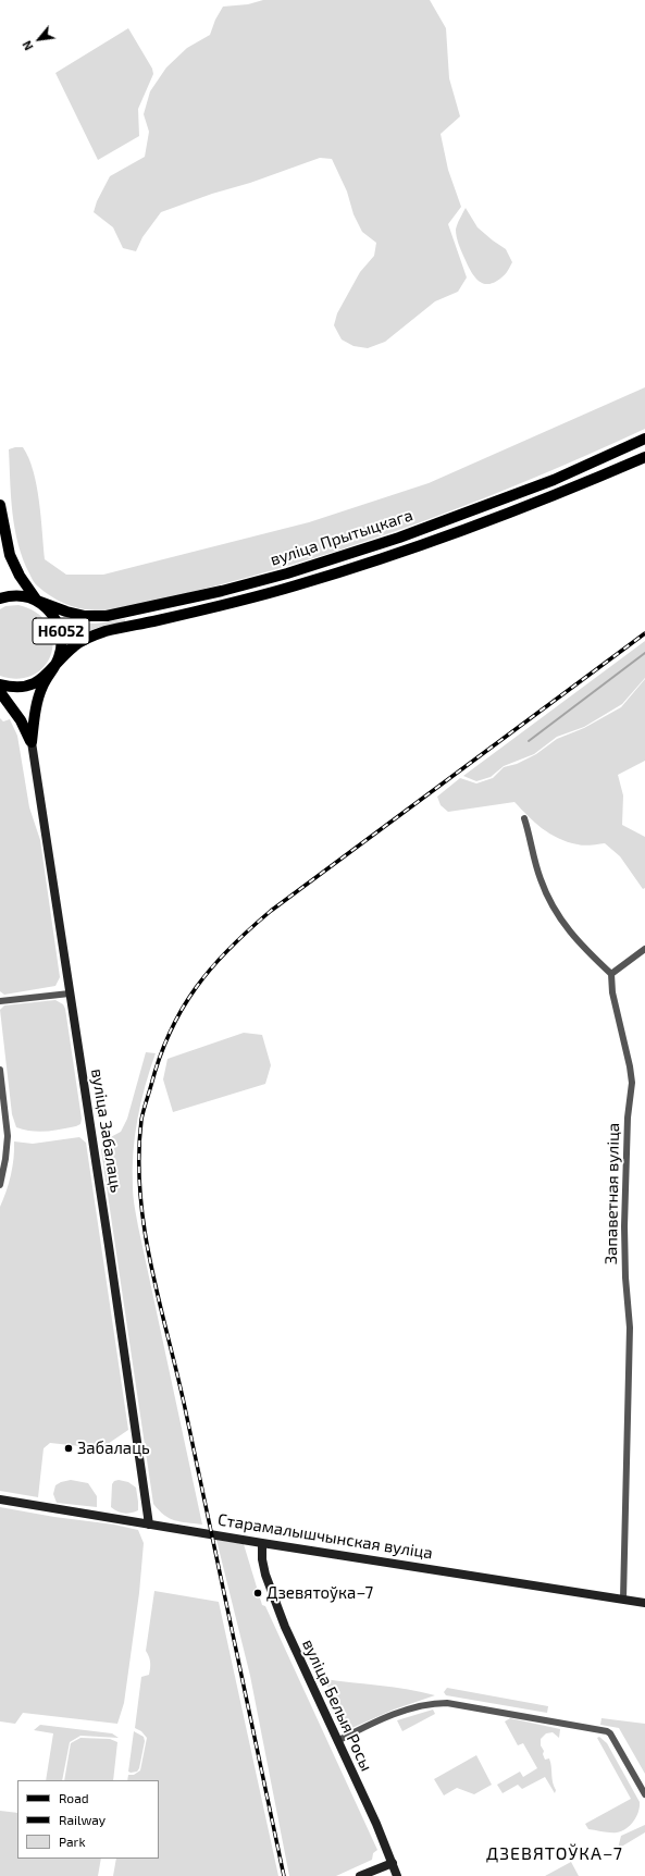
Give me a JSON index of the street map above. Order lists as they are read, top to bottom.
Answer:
{
  "streets": {
    "main road": [
      "вуліца Прытыцкага",
      "Н6052",
      "вуліца Забалаць",
      "Старамалышчынская вуліца",
      "вуліца Белыя Росы"
    ],
    "street": ["Запаветная вуліца"]
  },
  "crossings": [
    ["вуліца Прытыцкага", "Н6052"],
    ["Н6052", "вуліца Забалаць"],
    ["вуліца Забалаць", "Старамалышчынская вуліца"],
    ["Запаветная вуліца", "Старамалышчынская вуліца"],
    ["Старамалышчынская вуліца", "вуліца Белыя Росы"]
  ],
  "districts": ["ДЗЕВЯТОЎКА–7"],
  "places": ["Забалаць", "Дзевятоўка–7"],
  "legend": ["Road", "Railway", "Park"],
  "north": "bottom left"
}
